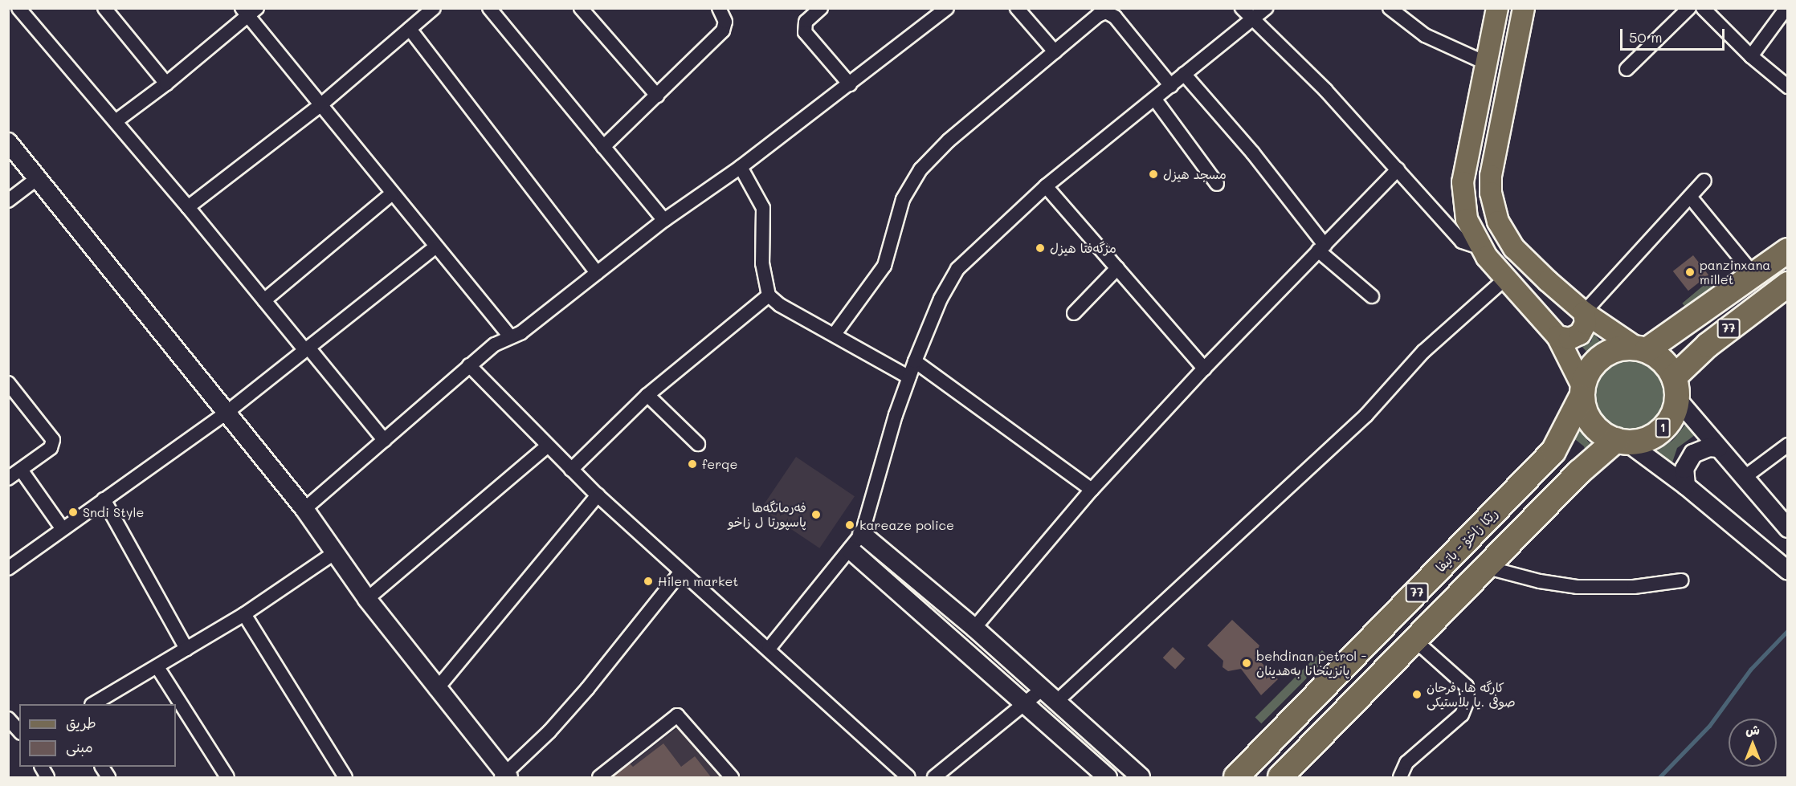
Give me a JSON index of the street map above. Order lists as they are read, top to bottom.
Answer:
{
  "streets": {
    "highway": ["77", "1", "رێکا زاخۆ - باتیفا"]
  },
  "crossings": [
    ["77", "1"],
    ["77", "رێکا زاخۆ - باتیفا"],
    ["1", "رێکا زاخۆ - باتیفا"]
  ],
  "places": [
    "مسجد هيزل",
    "مزگەفتا هیزل",
    "panzinxana millet",
    "ferqe",
    "Sndi Style",
    "فەرمانگەها پاسپورتا ل زاخو",
    "kareaze police",
    "Hilen market",
    "behdinan petrol - پانزینخانا بەهدینان",
    "کارگه ها. فرحان صوفی .یا بلاستیکی"
  ],
  "legend": ["طريق", "مبنى"],
  "scale_bar": "50 m",
  "north": "top"
}
